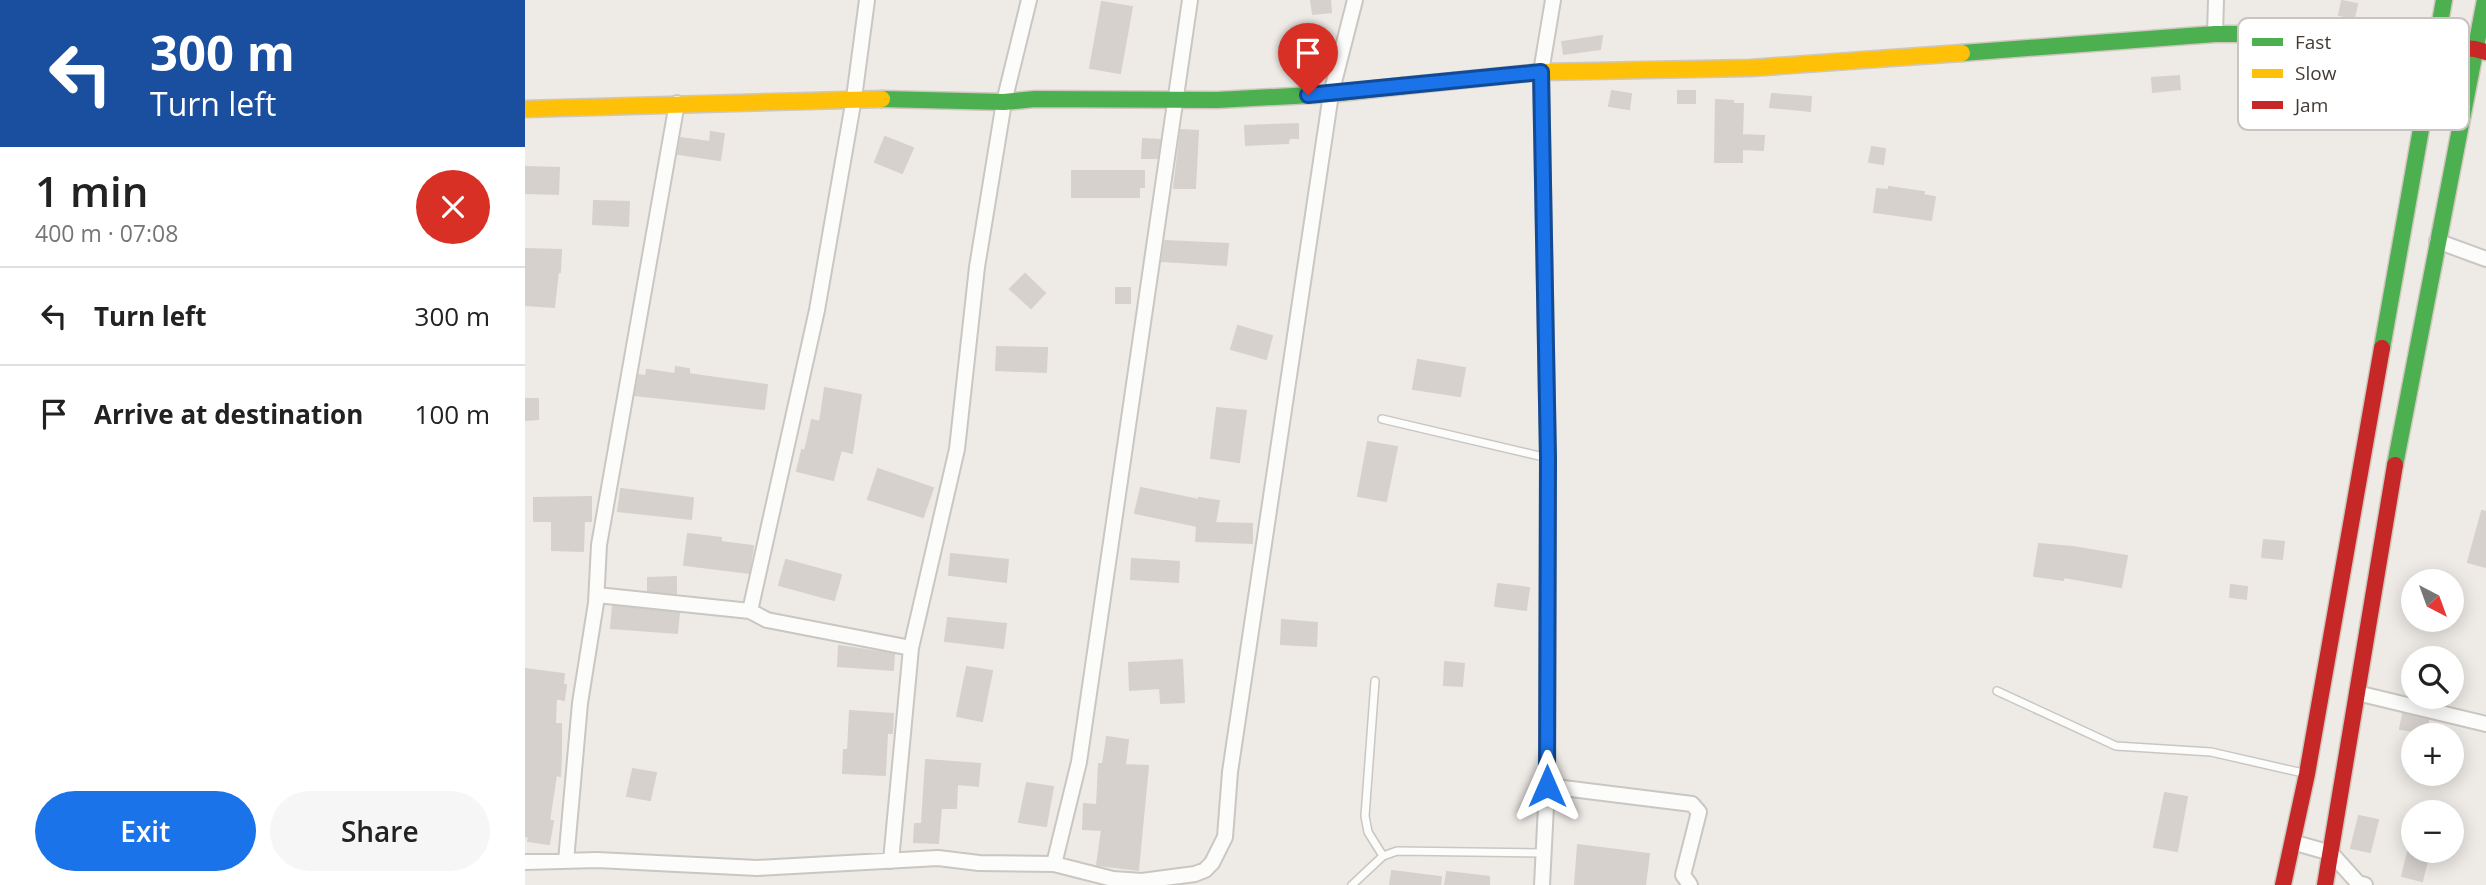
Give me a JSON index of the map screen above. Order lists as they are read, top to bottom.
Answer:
{
  "legend": ["Fast", "Slow", "Jam"],
  "north": "bottom right",
  "page": {
    "turn": ["300 m", "Turn left"],
    "heading": ["1 min", "400 m · 07:08"],
    "list": [
      {
        "name": "Turn left",
        "value": "300 m"
      },
      {
        "name": "Arrive at destination",
        "value": "100 m"
      }
    ],
    "map_buttons": ["+", "−"],
    "buttons": ["Exit", "Share"]
  }
}
